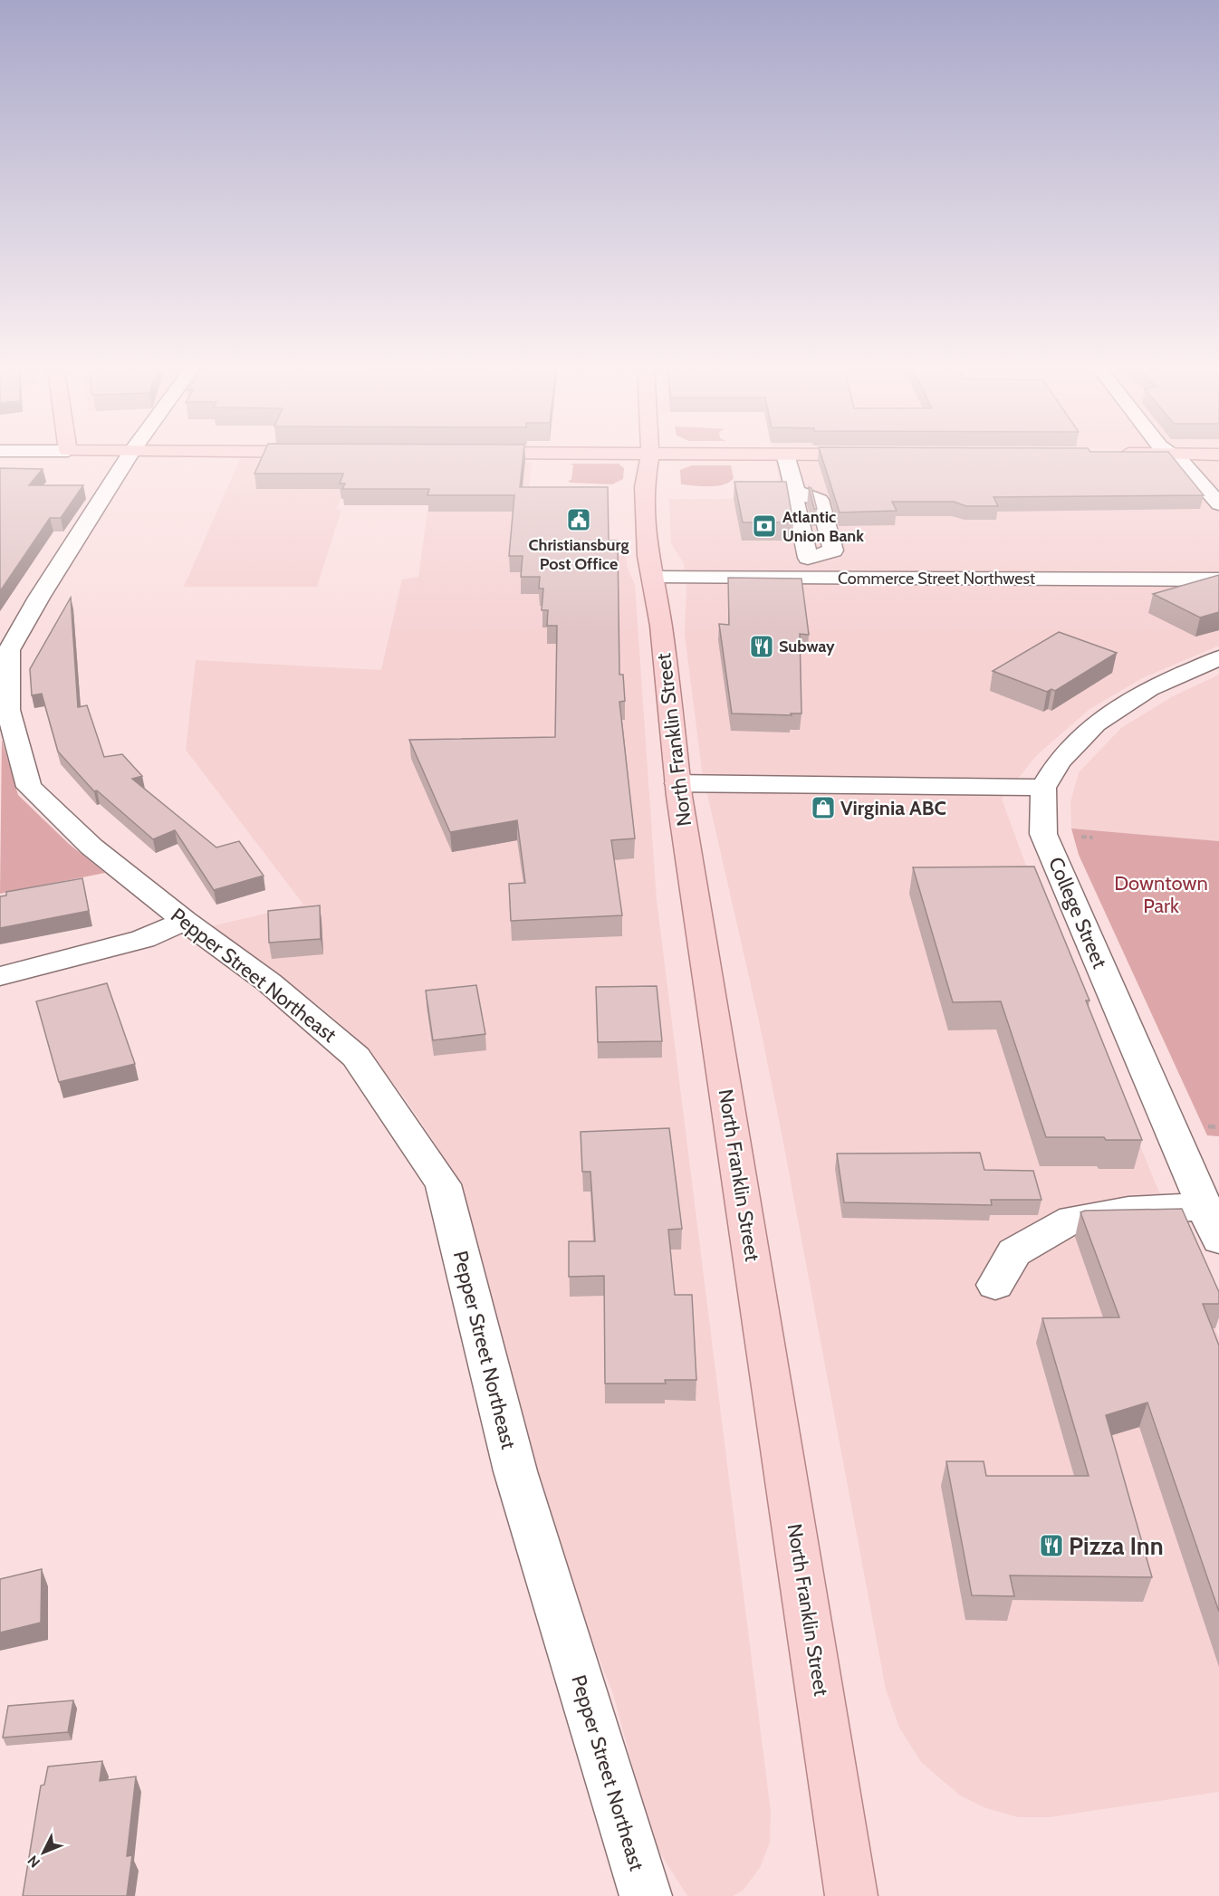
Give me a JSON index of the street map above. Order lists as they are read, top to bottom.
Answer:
{
  "streets": {
    "main road": ["North Franklin Street"],
    "street": ["Commerce Street Northwest", "College Street", "Pepper Street Northeast"]
  },
  "crossings": [
    ["Commerce Street Northwest", "North Franklin Street"]
  ],
  "parks": ["Downtown Park"],
  "places": {
    "public building": ["Christiansburg Post Office"],
    "bank": ["Atlantic Union Bank"],
    "restaurant": ["Subway", "Pizza Inn"],
    "shop": ["Virginia ABC"]
  },
  "north": "bottom left"
}
